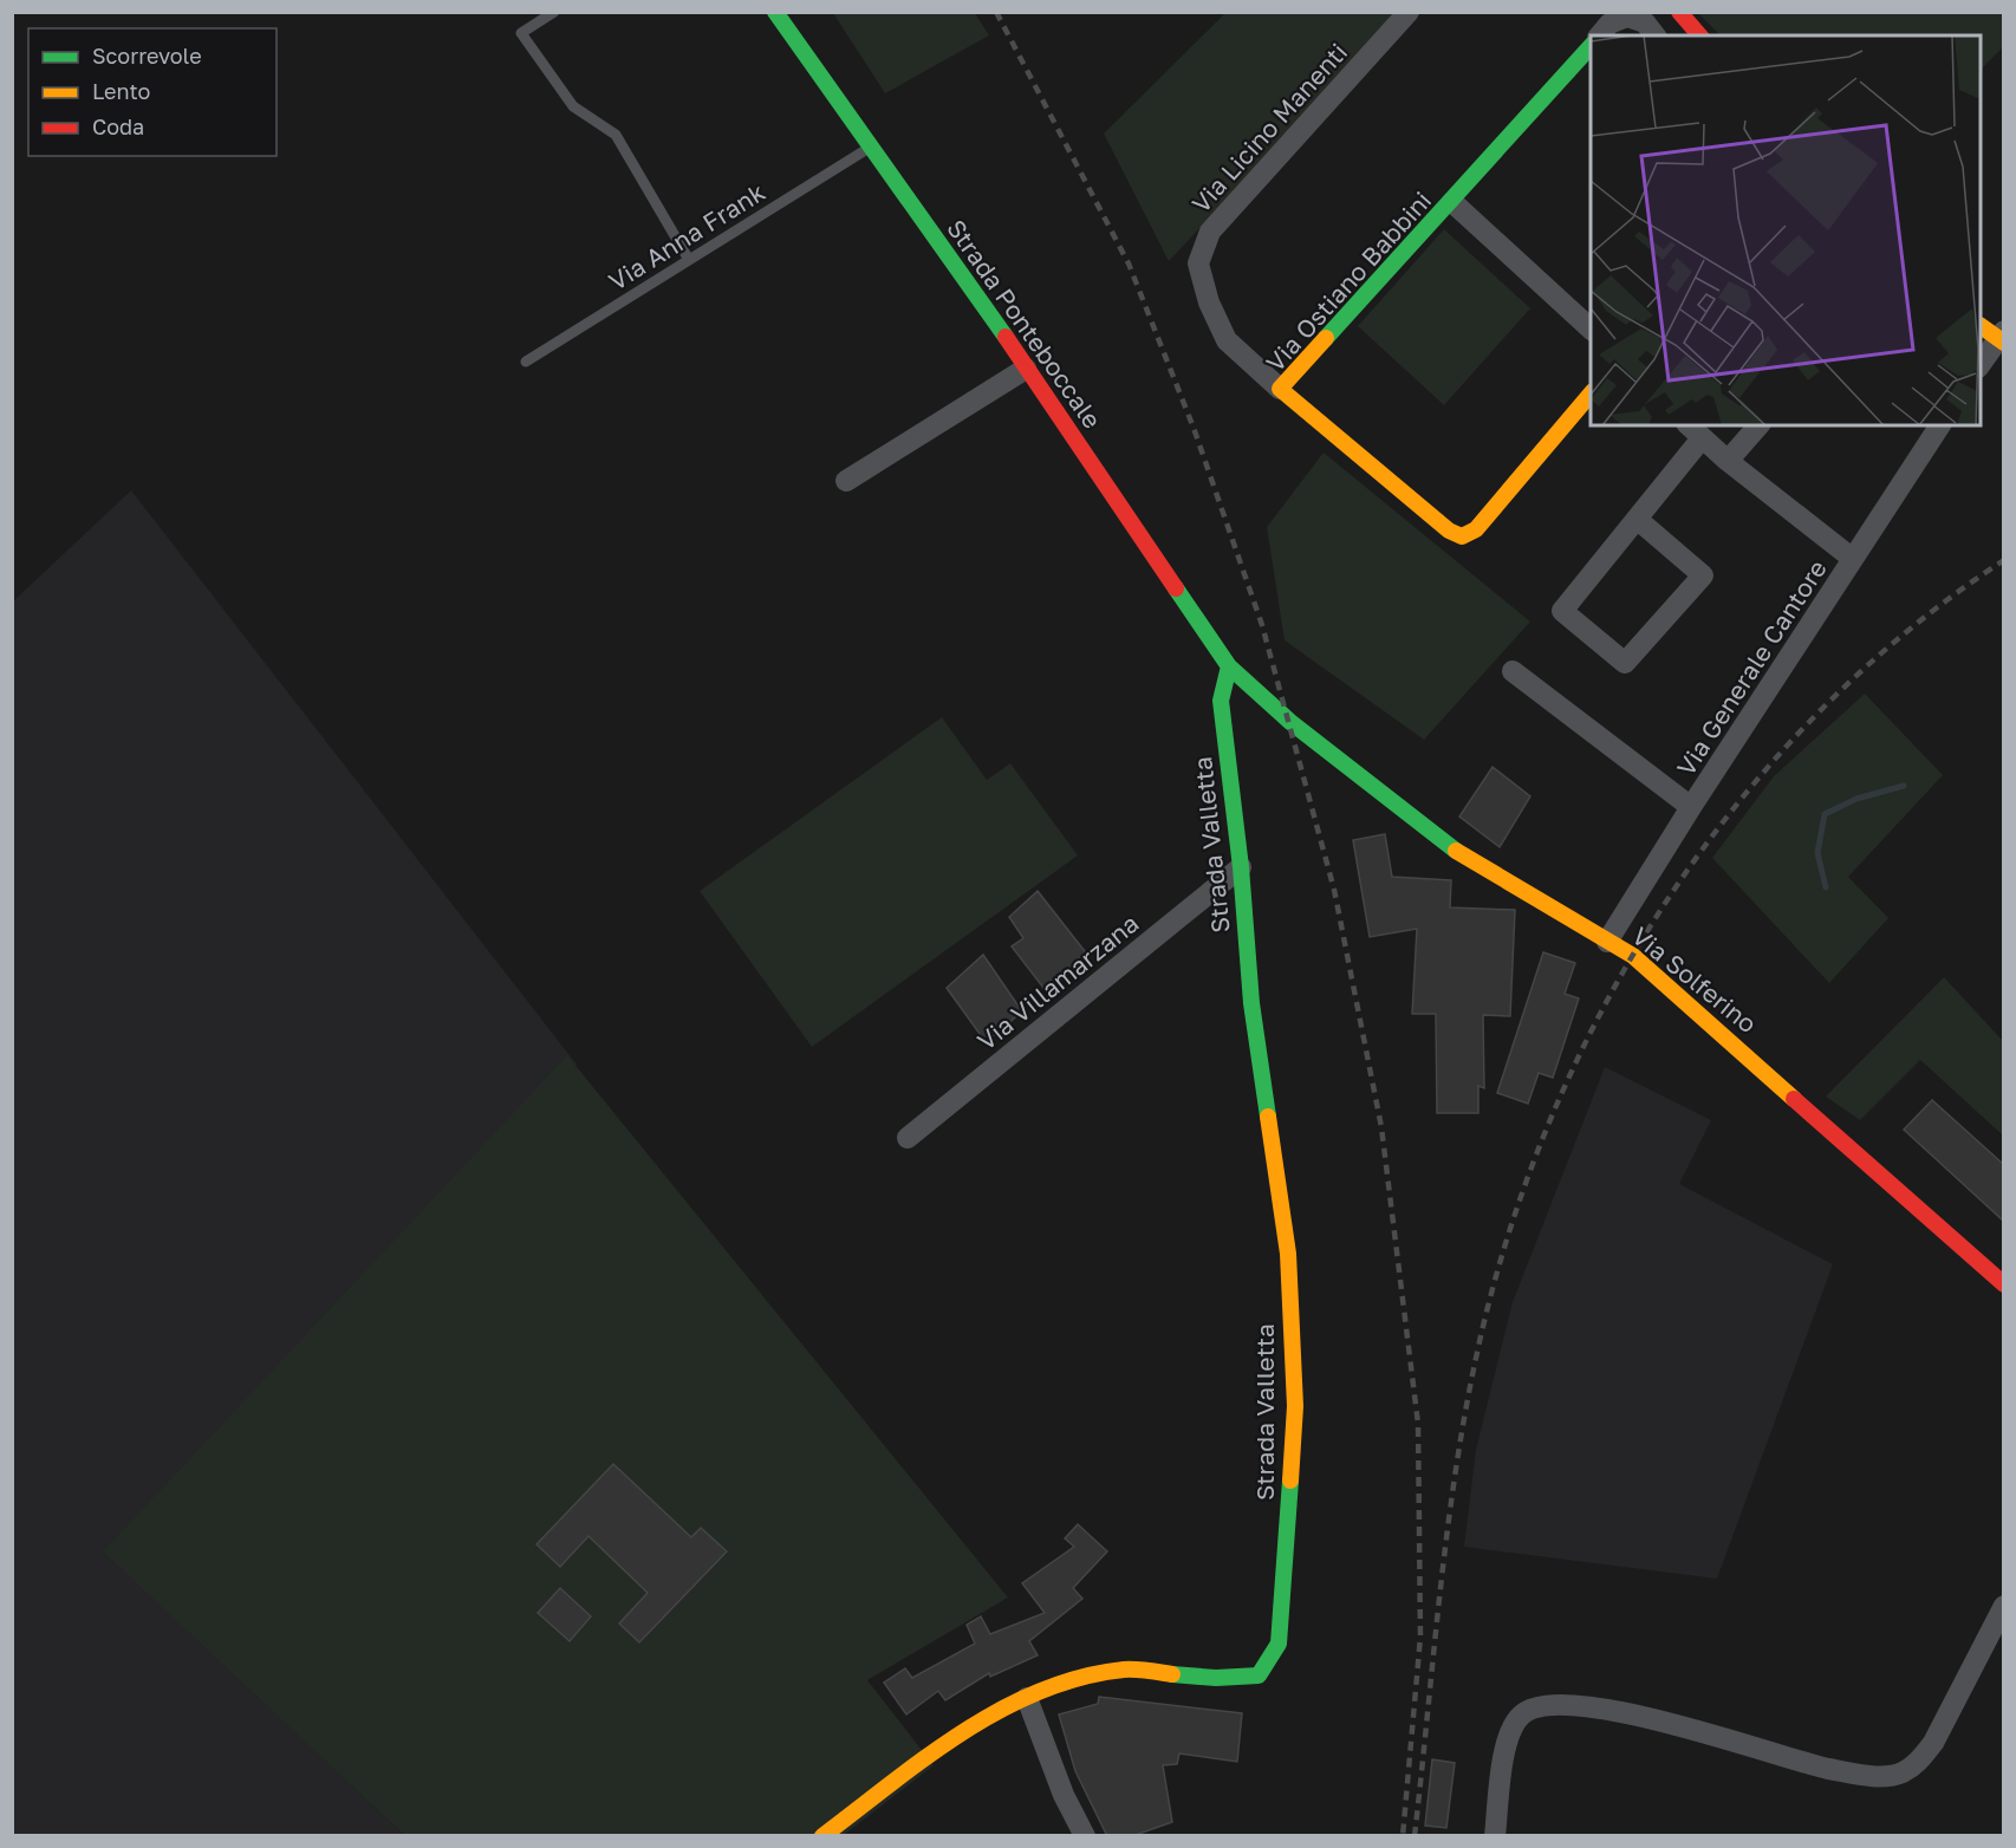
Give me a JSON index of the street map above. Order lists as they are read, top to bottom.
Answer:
{
  "streets": {
    "street": [
      "Via Licino Manenti",
      "Via Ostiano Babbini",
      "Strada Ponteboccale",
      "Via Generale Cantore",
      "Strada Valletta",
      "Via Solferino",
      "Via Villamarzana"
    ],
    "lane": ["Via Anna Frank"]
  },
  "crossings": [
    ["Via Licino Manenti", "Via Ostiano Babbini"],
    ["Via Anna Frank", "Strada Ponteboccale"],
    ["Strada Ponteboccale", "Strada Valletta"],
    ["Strada Ponteboccale", "Via Solferino"],
    ["Via Generale Cantore", "Via Solferino"],
    ["Strada Valletta", "Via Solferino"],
    ["Strada Valletta", "Via Villamarzana"]
  ],
  "legend": ["Scorrevole", "Lento", "Coda"]
}
